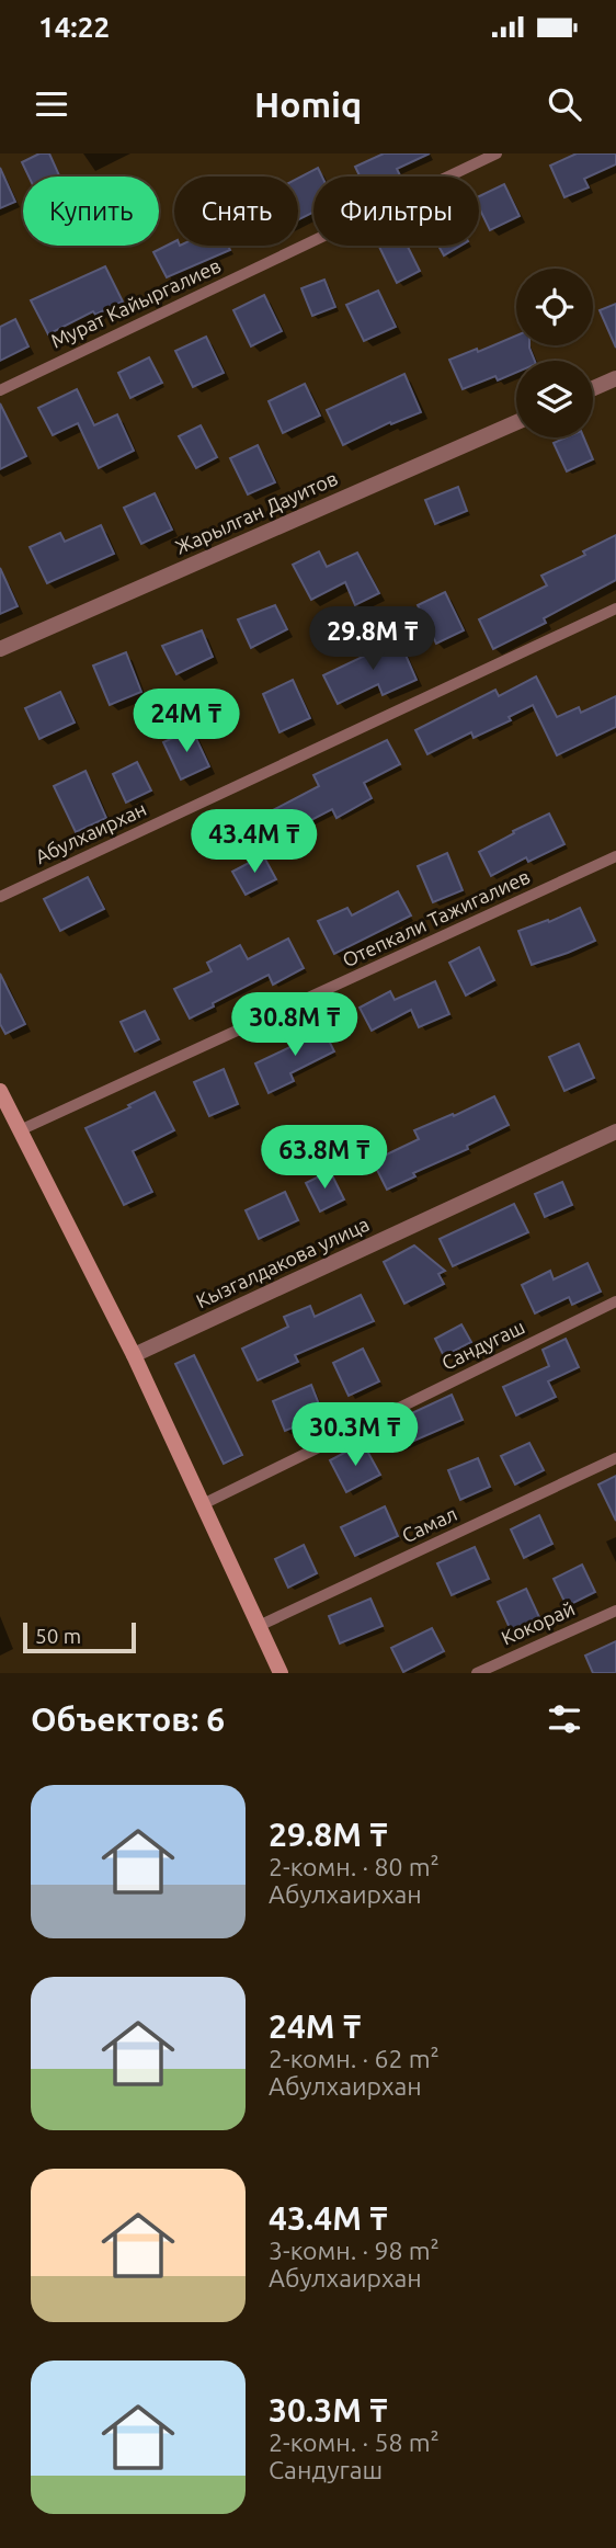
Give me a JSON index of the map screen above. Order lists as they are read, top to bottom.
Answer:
{
  "streets": {
    "street": [
      "Мурат Кайыргалиев",
      "Жарылган Дауитов",
      "Абулхаирхан",
      "Отепкали Тажигалиев",
      "Кызгалдакова улица",
      "Сандугаш",
      "Самал",
      "Кокорай"
    ]
  },
  "scale_bar": "50 m",
  "page": {
    "status": "14:22",
    "header": "Homiq",
    "chip": ["Купить", "Снять", "Фильтры"],
    "price": [
      "29.8M ₸",
      "24M ₸",
      "43.4M ₸",
      "30.8M ₸",
      "63.8M ₸",
      "30.3M ₸"
    ],
    "scale": "50 m",
    "heading": "Объектов: 6",
    "list": [
      {
        "name": "29.8M ₸",
        "note": "2-комн. · 80 m² · Абулхаирхан"
      },
      {
        "name": "24M ₸",
        "note": "2-комн. · 62 m² · Абулхаирхан"
      },
      {
        "name": "43.4M ₸",
        "note": "3-комн. · 98 m² · Абулхаирхан"
      },
      {
        "name": "30.3M ₸",
        "note": "2-комн. · 58 m² · Сандугаш"
      }
    ]
  }
}
